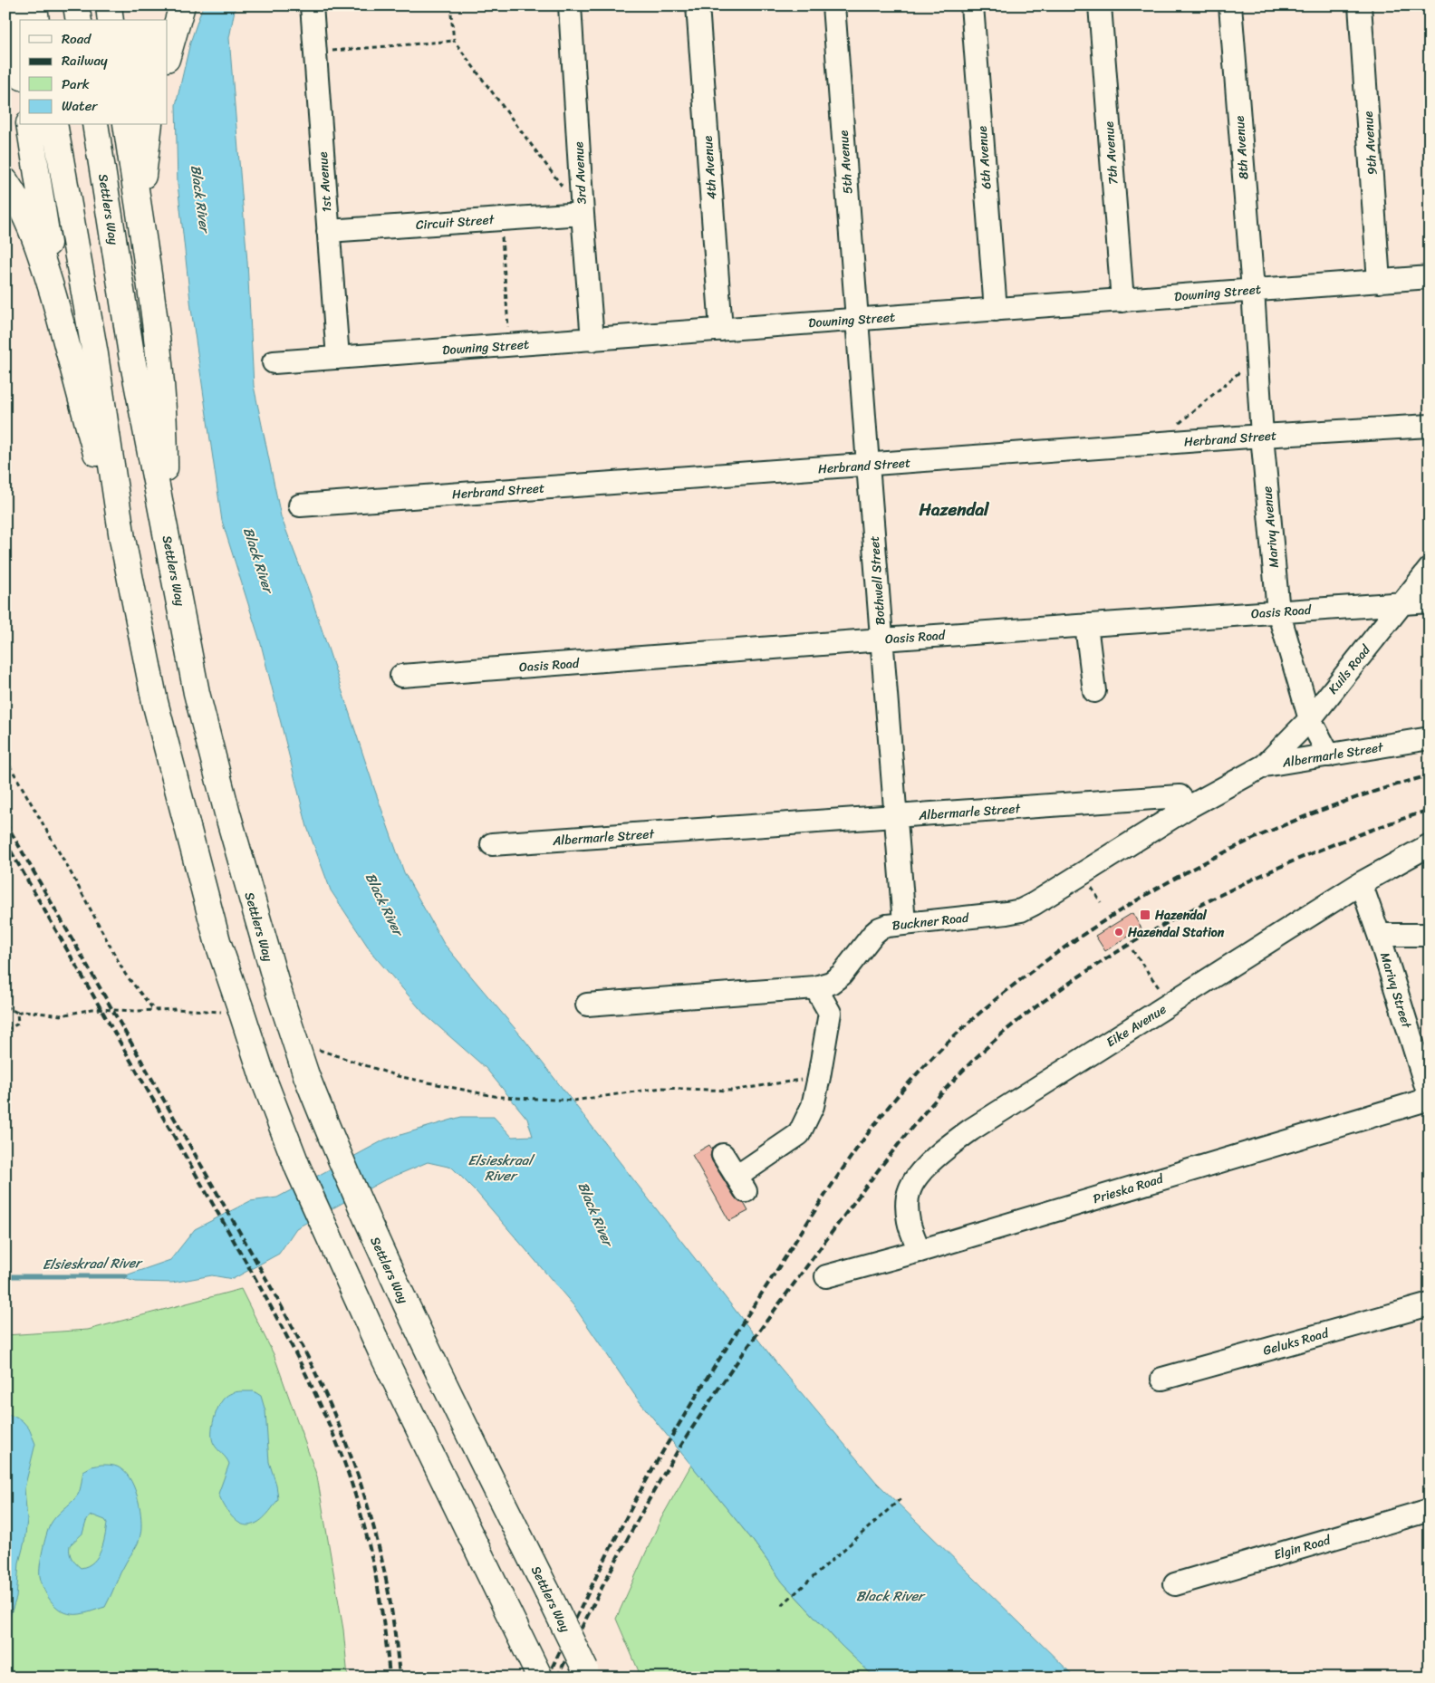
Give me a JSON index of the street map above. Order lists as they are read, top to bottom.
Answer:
{
  "streets": {
    "highway": ["Settlers Way"],
    "street": [
      "9th Avenue",
      "8th Avenue",
      "7th Avenue",
      "6th Avenue",
      "5th Avenue",
      "4th Avenue",
      "3rd Avenue",
      "1st Avenue",
      "Circuit Street",
      "Downing Street",
      "Herbrand Street",
      "Marivy Avenue",
      "Bothwell Street",
      "Oasis Road",
      "Kuils Road",
      "Albermarle Street",
      "Buckner Road",
      "Marivy Street",
      "Eike Avenue",
      "Prieska Road",
      "Geluks Road",
      "Elgin Road"
    ]
  },
  "crossings": [
    ["9th Avenue", "Downing Street"],
    ["8th Avenue", "Downing Street"],
    ["8th Avenue", "Marivy Avenue"],
    ["7th Avenue", "Downing Street"],
    ["6th Avenue", "Downing Street"],
    ["5th Avenue", "Downing Street"],
    ["5th Avenue", "Bothwell Street"],
    ["4th Avenue", "Downing Street"],
    ["3rd Avenue", "Circuit Street"],
    ["3rd Avenue", "Downing Street"],
    ["1st Avenue", "Circuit Street"],
    ["1st Avenue", "Downing Street"],
    ["Downing Street", "Marivy Avenue"],
    ["Downing Street", "Bothwell Street"],
    ["Herbrand Street", "Marivy Avenue"],
    ["Herbrand Street", "Bothwell Street"],
    ["Marivy Avenue", "Oasis Road"],
    ["Marivy Avenue", "Kuils Road"],
    ["Marivy Avenue", "Albermarle Street"],
    ["Bothwell Street", "Oasis Road"],
    ["Bothwell Street", "Albermarle Street"],
    ["Bothwell Street", "Buckner Road"],
    ["Oasis Road", "Kuils Road"],
    ["Kuils Road", "Albermarle Street"],
    ["Albermarle Street", "Buckner Road"],
    ["Marivy Street", "Eike Avenue"],
    ["Marivy Street", "Prieska Road"],
    ["Eike Avenue", "Prieska Road"]
  ],
  "districts": ["Hazendal"],
  "water": ["Black River", "Elsieskraal River"],
  "places": {
    "transit": ["Hazendal"],
    "other": ["Hazendal Station"]
  },
  "legend": [
    "Road",
    "Railway",
    "Park",
    "Water"
  ]
}
